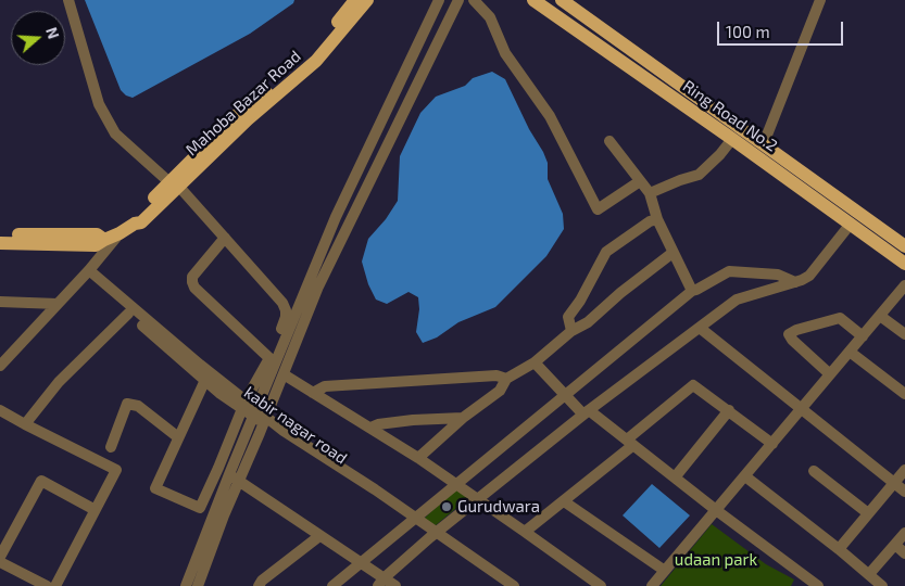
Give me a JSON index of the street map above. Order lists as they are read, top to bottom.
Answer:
{
  "streets": {
    "main road": ["Mahoba Bazar Road", "Ring Road No.2"],
    "street": ["kabir nagar road"]
  },
  "crossings": [
    ["Mahoba Bazar Road", "kabir nagar road"]
  ],
  "parks": ["udaan park"],
  "places": ["Gurudwara"],
  "scale_bar": "100 m",
  "north": "right"
}
